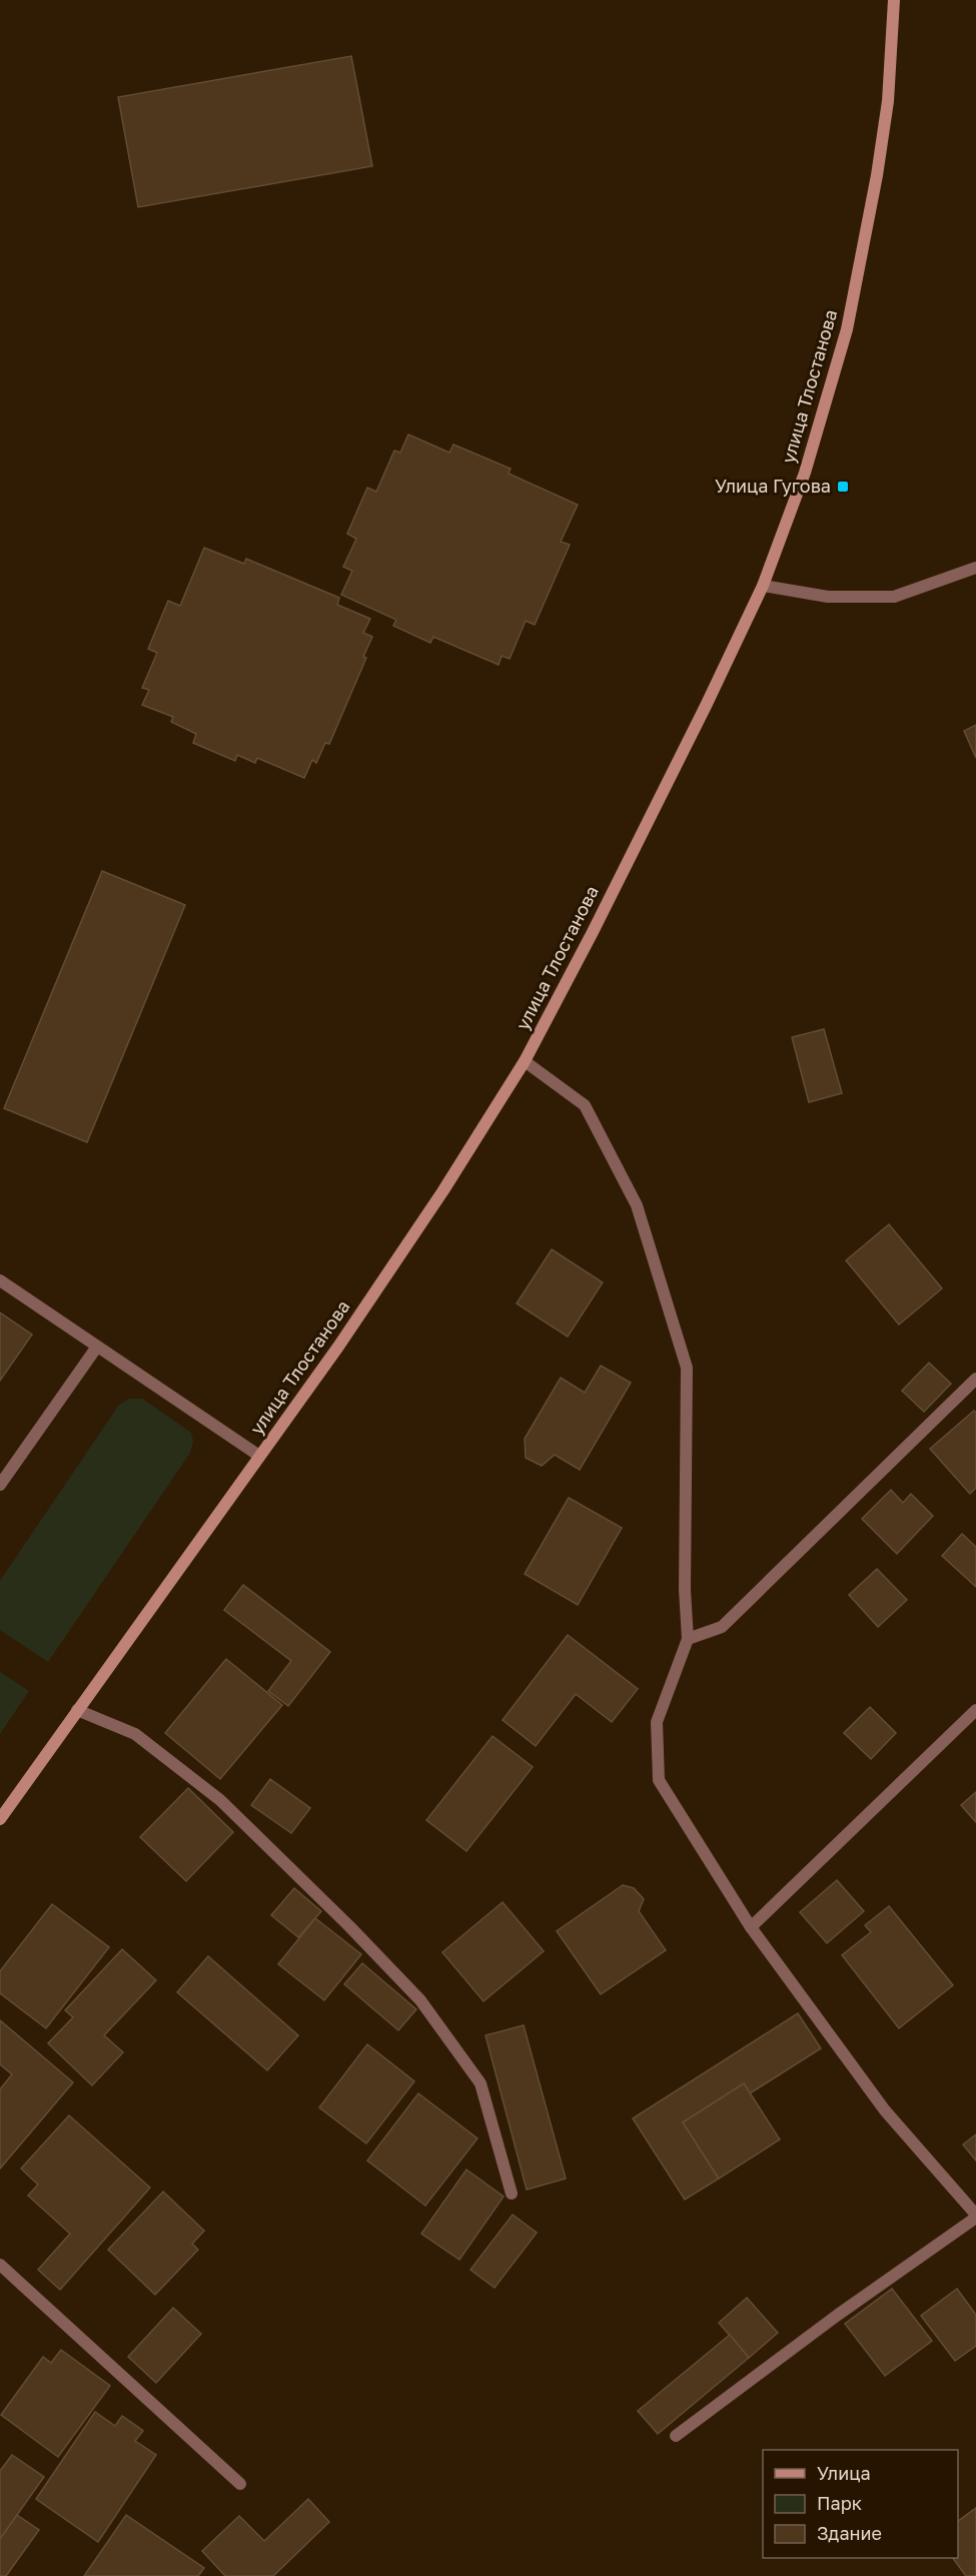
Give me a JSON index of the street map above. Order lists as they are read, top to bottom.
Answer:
{
  "streets": {
    "main road": ["улица Тлостанова"]
  },
  "places": {
    "transit": ["Улица Гугова"]
  },
  "legend": ["Улица", "Парк", "Здание"]
}
